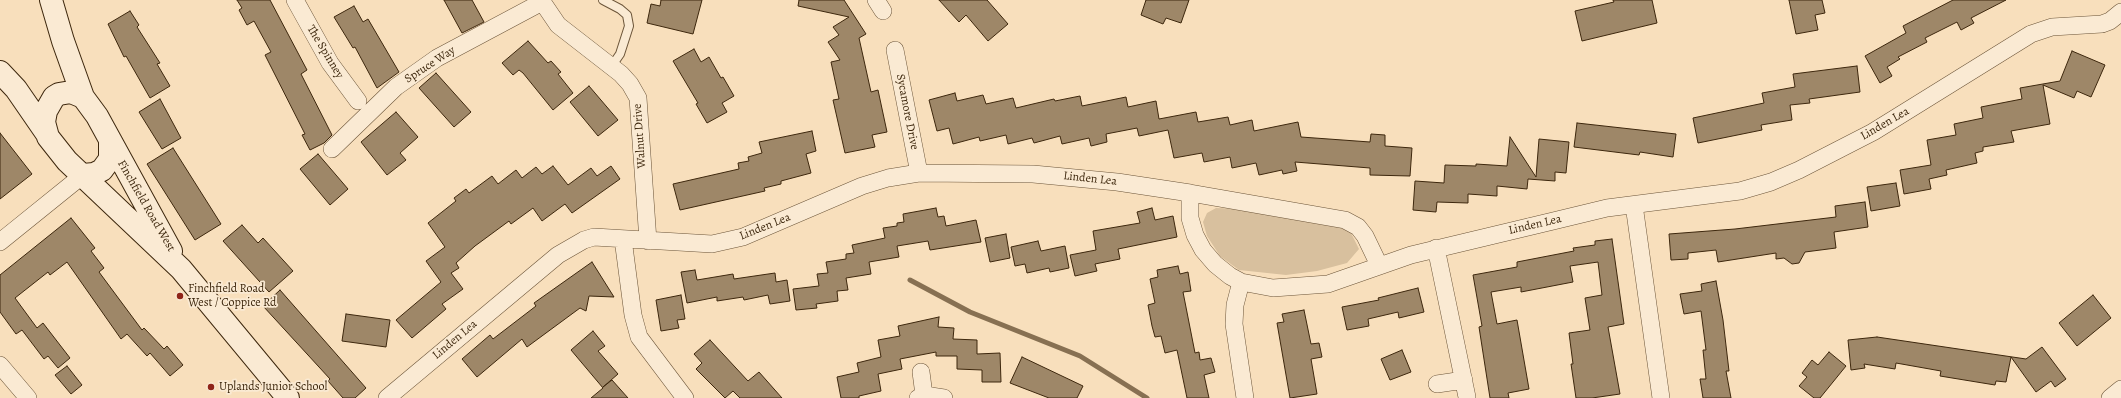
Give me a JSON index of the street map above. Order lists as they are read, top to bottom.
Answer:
{
  "streets": {
    "main road": ["Finchfield Road West"],
    "street": [
      "The Spinney",
      "Spruce Way",
      "Sycamore Drive",
      "Linden Lea",
      "Walnut Drive"
    ]
  },
  "crossings": [
    ["Spruce Way", "Walnut Drive"],
    ["Sycamore Drive", "Linden Lea"],
    ["Linden Lea", "Walnut Drive"]
  ],
  "places": ["Finchfield Road West / Coppice Rd", "Uplands Junior School"]
}
